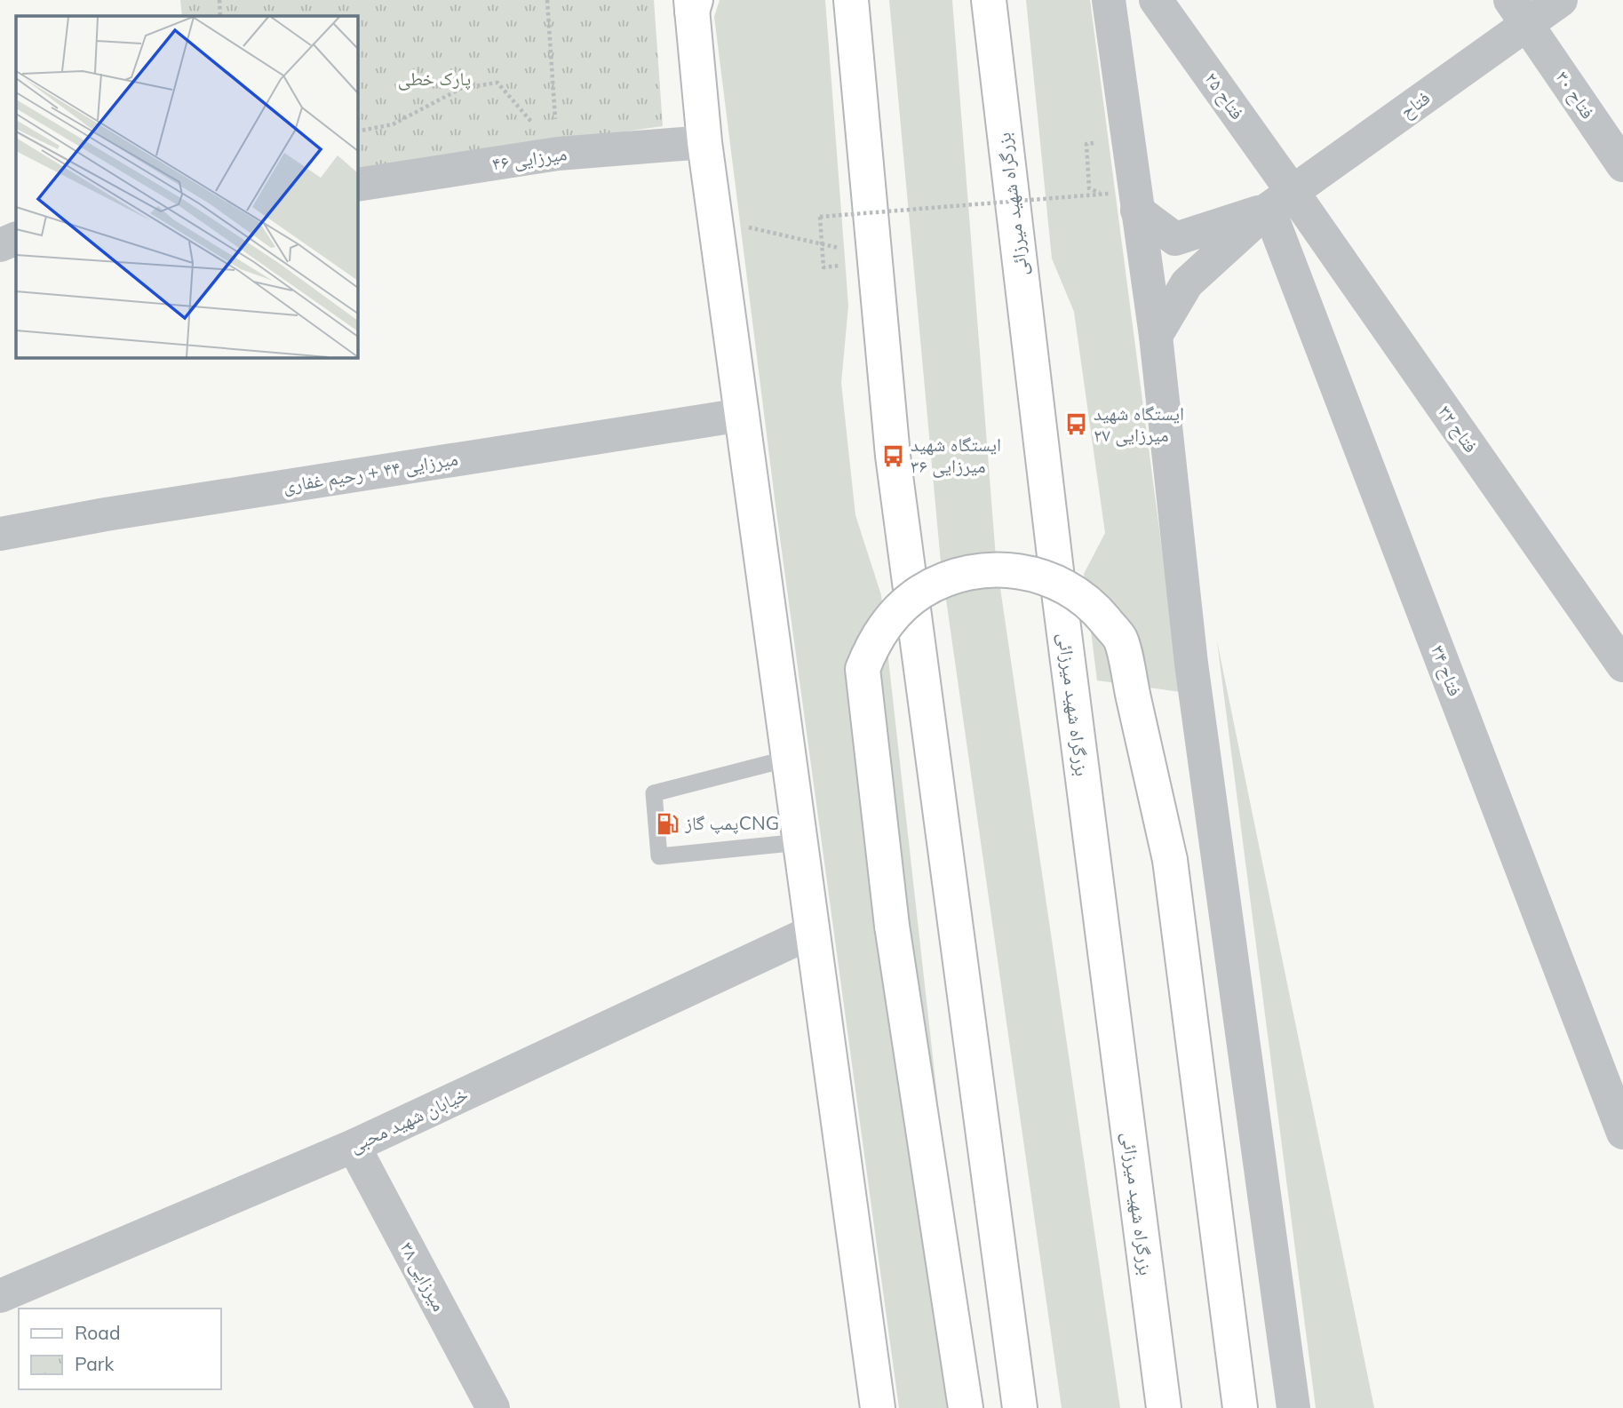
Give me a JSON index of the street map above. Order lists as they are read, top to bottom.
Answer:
{
  "streets": {
    "main road": ["بزرگراه شهید میرزائی"],
    "street": [
      "فتاح ۳۰",
      "فتاح ۲۵",
      "فتاح",
      "میرزایی ۴۶",
      "فتاح ۳۲",
      "میرزایی ۴۴ + رحیم غفاری",
      "فتاح ۳۴",
      "خیابان شهید محبی",
      "میرزایی ۳۸"
    ]
  },
  "crossings": [
    ["فتاح ۳۰", "فتاح"],
    ["فتاح ۲۵", "فتاح"],
    ["فتاح ۲۵", "فتاح ۳۲"],
    ["فتاح ۲۵", "فتاح ۳۴"],
    ["فتاح", "فتاح ۳۲"],
    ["فتاح", "فتاح ۳۴"],
    ["فتاح ۳۲", "فتاح ۳۴"],
    ["خیابان شهید محبی", "میرزایی ۳۸"]
  ],
  "parks": ["پارک خطی"],
  "places": {
    "bus stop": ["ایستگاه شهید میرزایی ۲۷", "ایستگاه شهید میرزایی ۳۶"],
    "fuel station": ["پمپ گازCNG"]
  },
  "legend": ["Road", "Park"]
}
